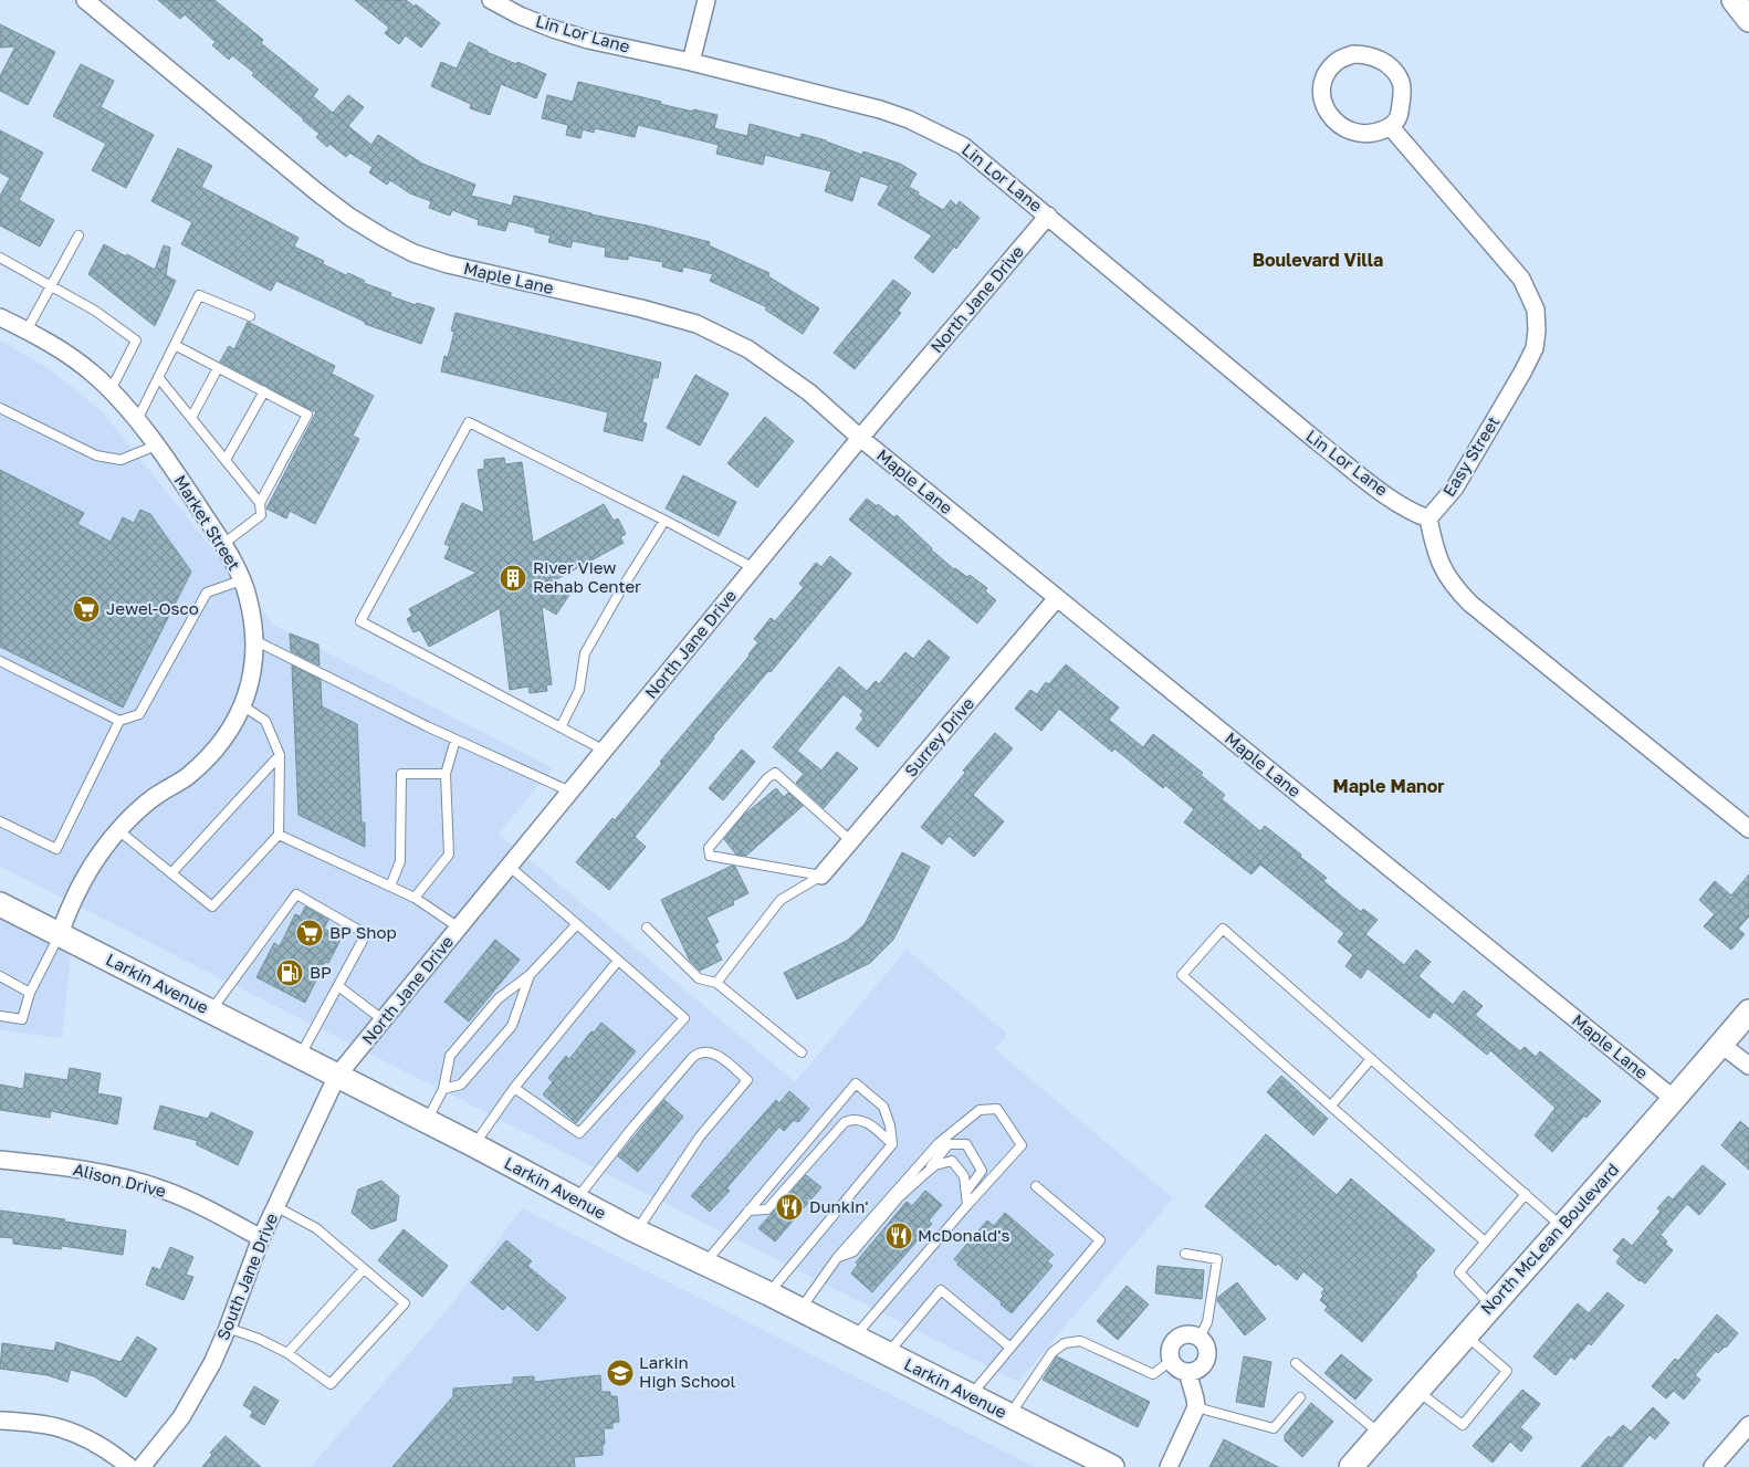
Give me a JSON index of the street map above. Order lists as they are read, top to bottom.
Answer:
{
  "streets": {
    "main road": ["Larkin Avenue", "North McLean Boulevard"],
    "street": [
      "Lin Lor Lane",
      "Maple Lane",
      "North Jane Drive",
      "Easy Street",
      "Market Street",
      "Surrey Drive",
      "Alison Drive",
      "South Jane Drive"
    ]
  },
  "crossings": [
    ["Lin Lor Lane", "North Jane Drive"],
    ["Lin Lor Lane", "Easy Street"],
    ["Maple Lane", "North Jane Drive"],
    ["Maple Lane", "Surrey Drive"],
    ["Maple Lane", "North McLean Boulevard"],
    ["North Jane Drive", "Larkin Avenue"],
    ["North Jane Drive", "South Jane Drive"],
    ["Market Street", "Larkin Avenue"],
    ["Larkin Avenue", "South Jane Drive"],
    ["Alison Drive", "South Jane Drive"]
  ],
  "districts": ["Boulevard Villa", "Maple Manor"],
  "places": {
    "building": ["River View Rehab Center"],
    "supermarket": ["Jewel-Osco", "BP Shop"],
    "fuel station": ["BP"],
    "restaurant": ["Dunkin'", "McDonald's"],
    "school or university": ["Larkin High School"]
  }
}
